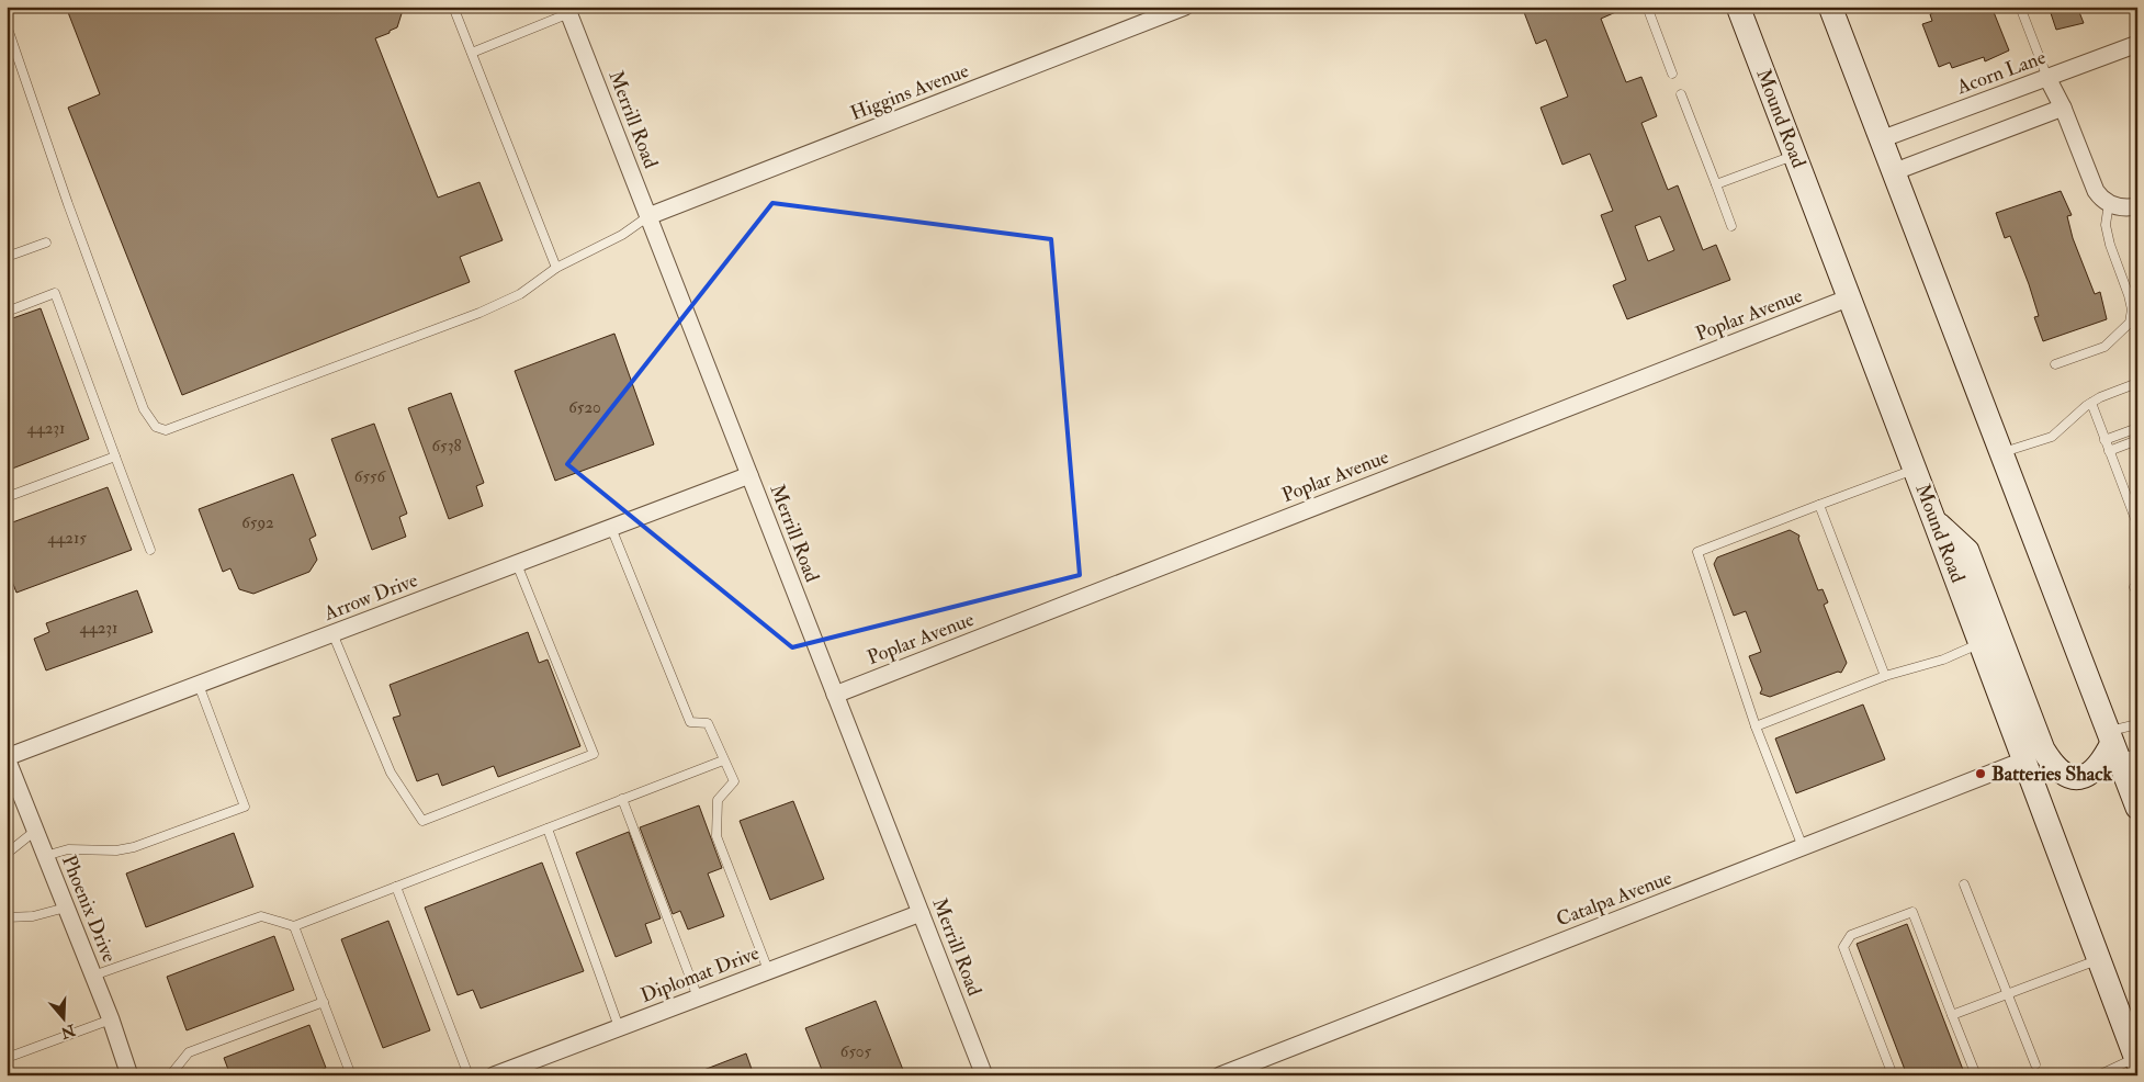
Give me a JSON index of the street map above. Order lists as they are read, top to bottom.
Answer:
{
  "streets": {
    "main road": ["Mound Road"],
    "street": [
      "Acorn Lane",
      "Higgins Avenue",
      "Merrill Road",
      "Poplar Avenue",
      "Arrow Drive",
      "Catalpa Avenue",
      "Phoenix Drive",
      "Diplomat Drive"
    ]
  },
  "crossings": [
    ["Higgins Avenue", "Merrill Road"],
    ["Mound Road", "Poplar Avenue"],
    ["Merrill Road", "Poplar Avenue"],
    ["Merrill Road", "Arrow Drive"],
    ["Merrill Road", "Diplomat Drive"],
    ["Arrow Drive", "Phoenix Drive"]
  ],
  "places": ["Batteries Shack"],
  "house_numbers": [
    "6520",
    "44231",
    "6538",
    "6556",
    "6592",
    "44215",
    "44231",
    "6505"
  ],
  "north": "bottom"
}
